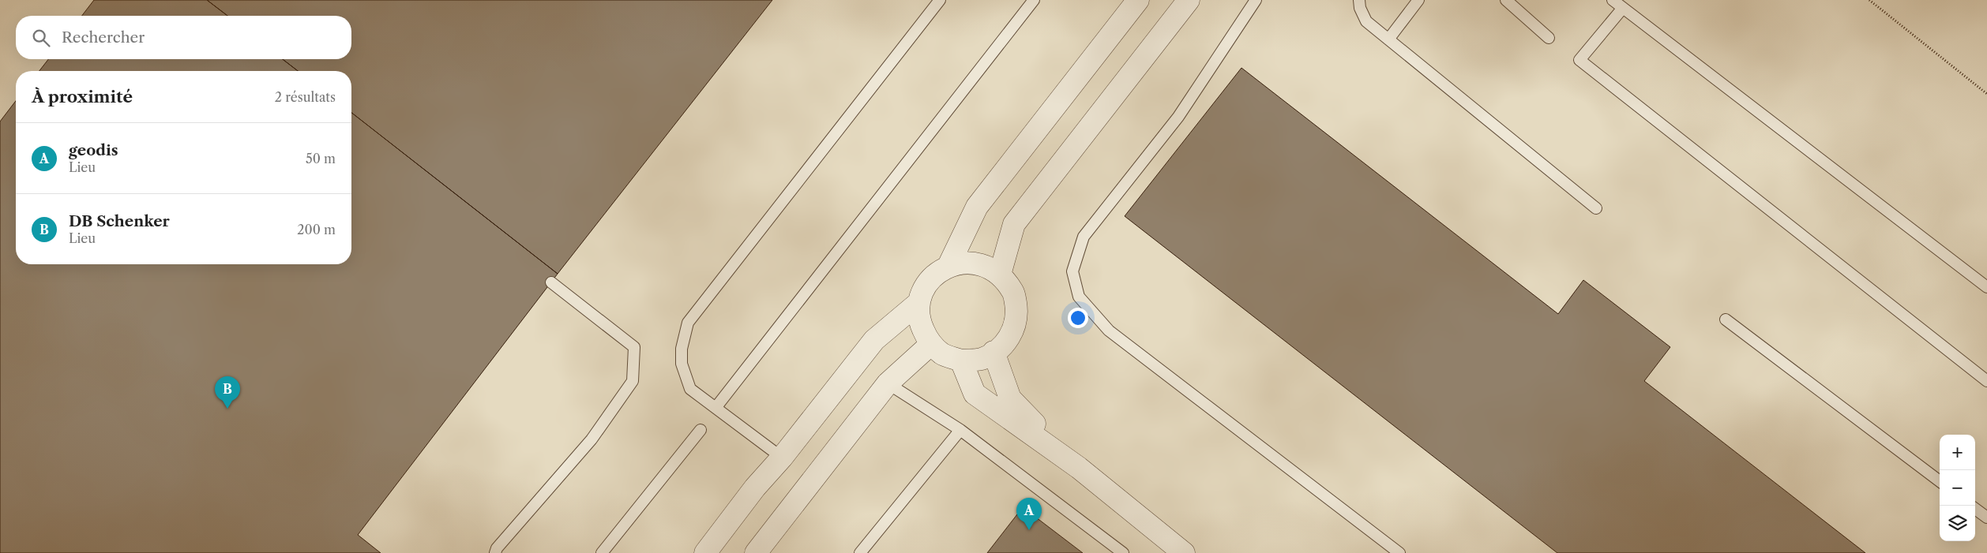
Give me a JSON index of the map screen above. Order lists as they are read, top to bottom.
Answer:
{
  "page": {
    "search": "Rechercher",
    "heading": ["À proximité", "2 résultats"],
    "list": [
      {
        "mark": "A",
        "name": "geodis",
        "note": "Lieu",
        "value": "50 m"
      },
      {
        "mark": "B",
        "name": "DB Schenker",
        "note": "Lieu",
        "value": "200 m"
      }
    ],
    "pins": ["B", "A"],
    "map_buttons": ["+", "−"]
  }
}
